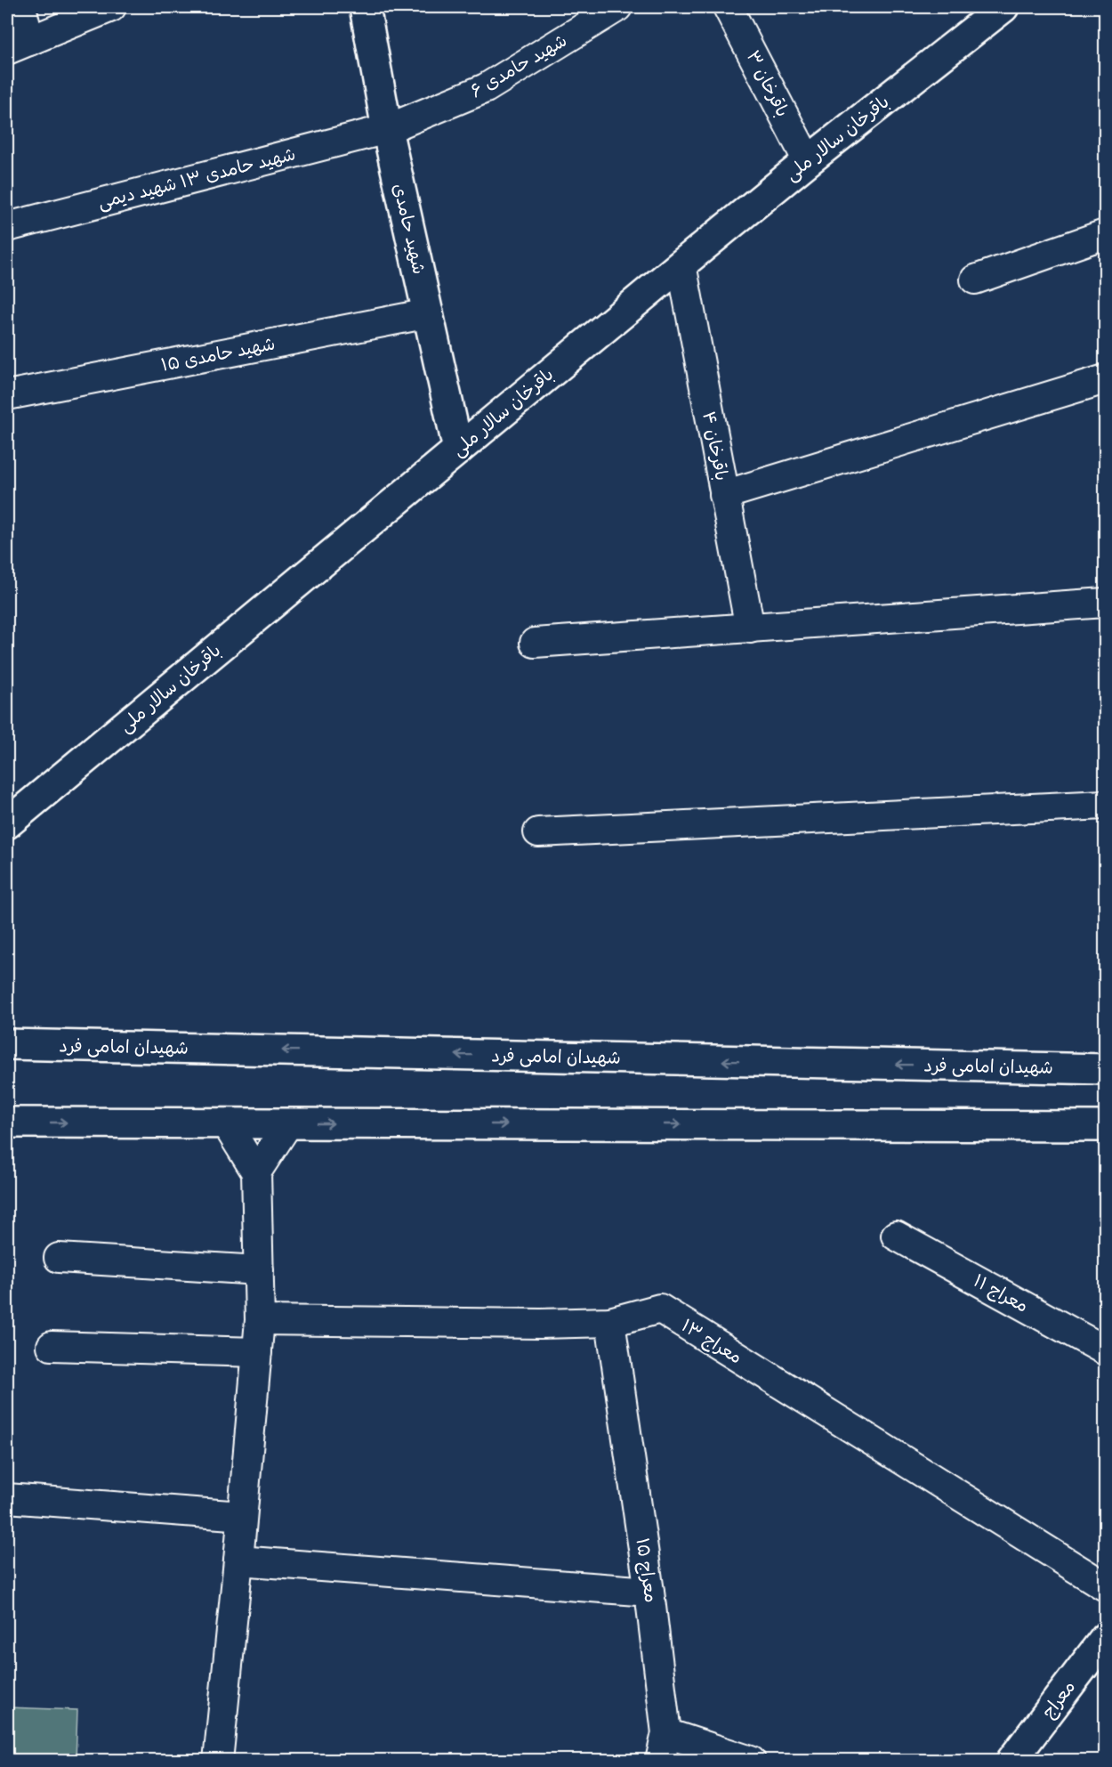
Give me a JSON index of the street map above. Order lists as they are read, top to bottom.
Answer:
{
  "streets": {
    "street": [
      "شهید حامدی ۶",
      "باقرخان ۳",
      "باقرخان سالار ملی",
      "شهید حامدی ۱۳ شهید دیمی",
      "شهید حامدی",
      "شهید حامدی ۱۵",
      "باقرخان ۴",
      "شهیدان امامی فرد",
      "معراج ۱۱",
      "معراج ۱۳",
      "معراج ۱۵",
      "معراج"
    ]
  },
  "crossings": [
    ["شهید حامدی ۶", "شهید حامدی ۱۳ شهید دیمی"],
    ["شهید حامدی ۶", "شهید حامدی"],
    ["باقرخان ۳", "باقرخان سالار ملی"],
    ["باقرخان سالار ملی", "شهید حامدی"],
    ["باقرخان سالار ملی", "باقرخان ۴"],
    ["شهید حامدی ۱۳ شهید دیمی", "شهید حامدی"],
    ["شهید حامدی", "شهید حامدی ۱۵"],
    ["معراج ۱۳", "معراج ۱۵"]
  ]
}
